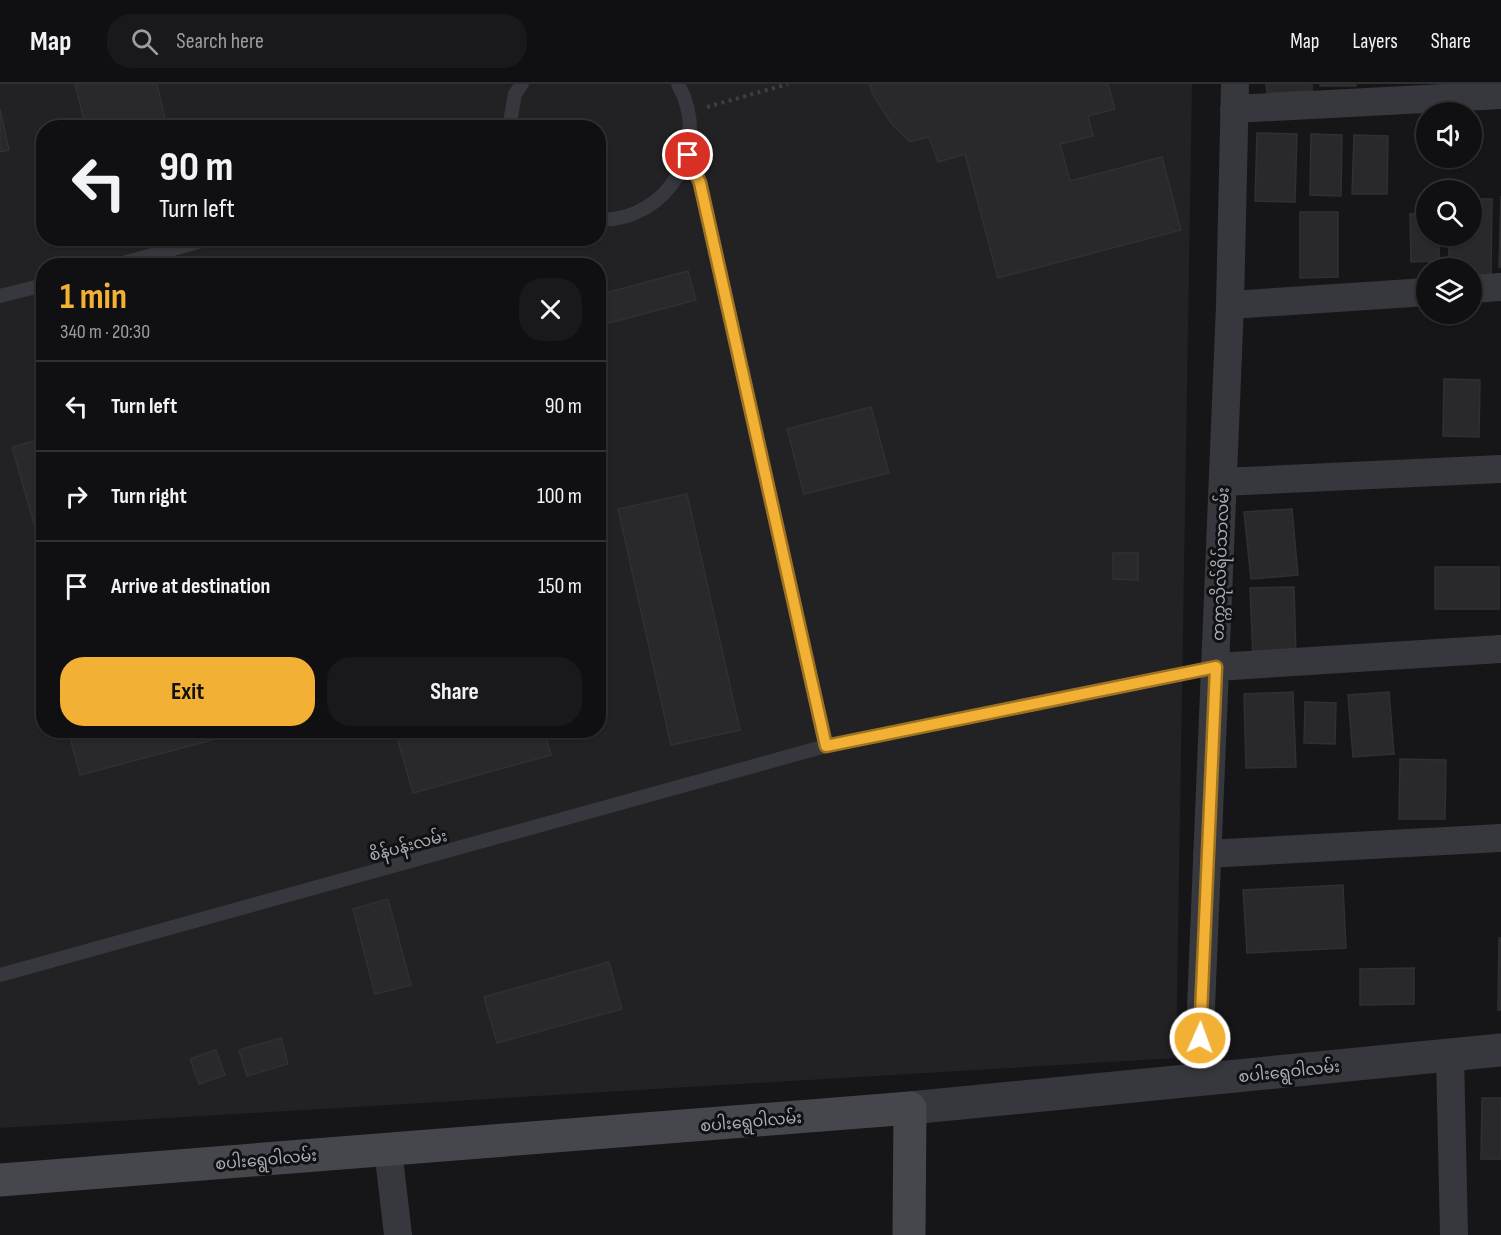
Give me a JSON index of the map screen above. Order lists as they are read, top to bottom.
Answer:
{
  "streets": {
    "main road": ["စပါးရွေဝါလမ်း"],
    "street": ["တက္ကသိုလ်ရိပ်သာလမ်း"],
    "lane": ["စိန်ပန်းလမ်း"]
  },
  "crossings": [
    ["တက္ကသိုလ်ရိပ်သာလမ်း", "စိန်ပန်းလမ်း"],
    ["တက္ကသိုလ်ရိပ်သာလမ်း", "စပါးရွေဝါလမ်း"]
  ],
  "page": {
    "header": "Map",
    "search": "Search here",
    "nav": ["Map", "Layers", "Share"],
    "turn": ["90 m", "Turn left"],
    "heading": ["1 min", "340 m · 20:30"],
    "list": [
      {
        "name": "Turn left",
        "value": "90 m"
      },
      {
        "name": "Turn right",
        "value": "100 m"
      },
      {
        "name": "Arrive at destination",
        "value": "150 m"
      }
    ],
    "buttons": ["Exit", "Share"]
  }
}
